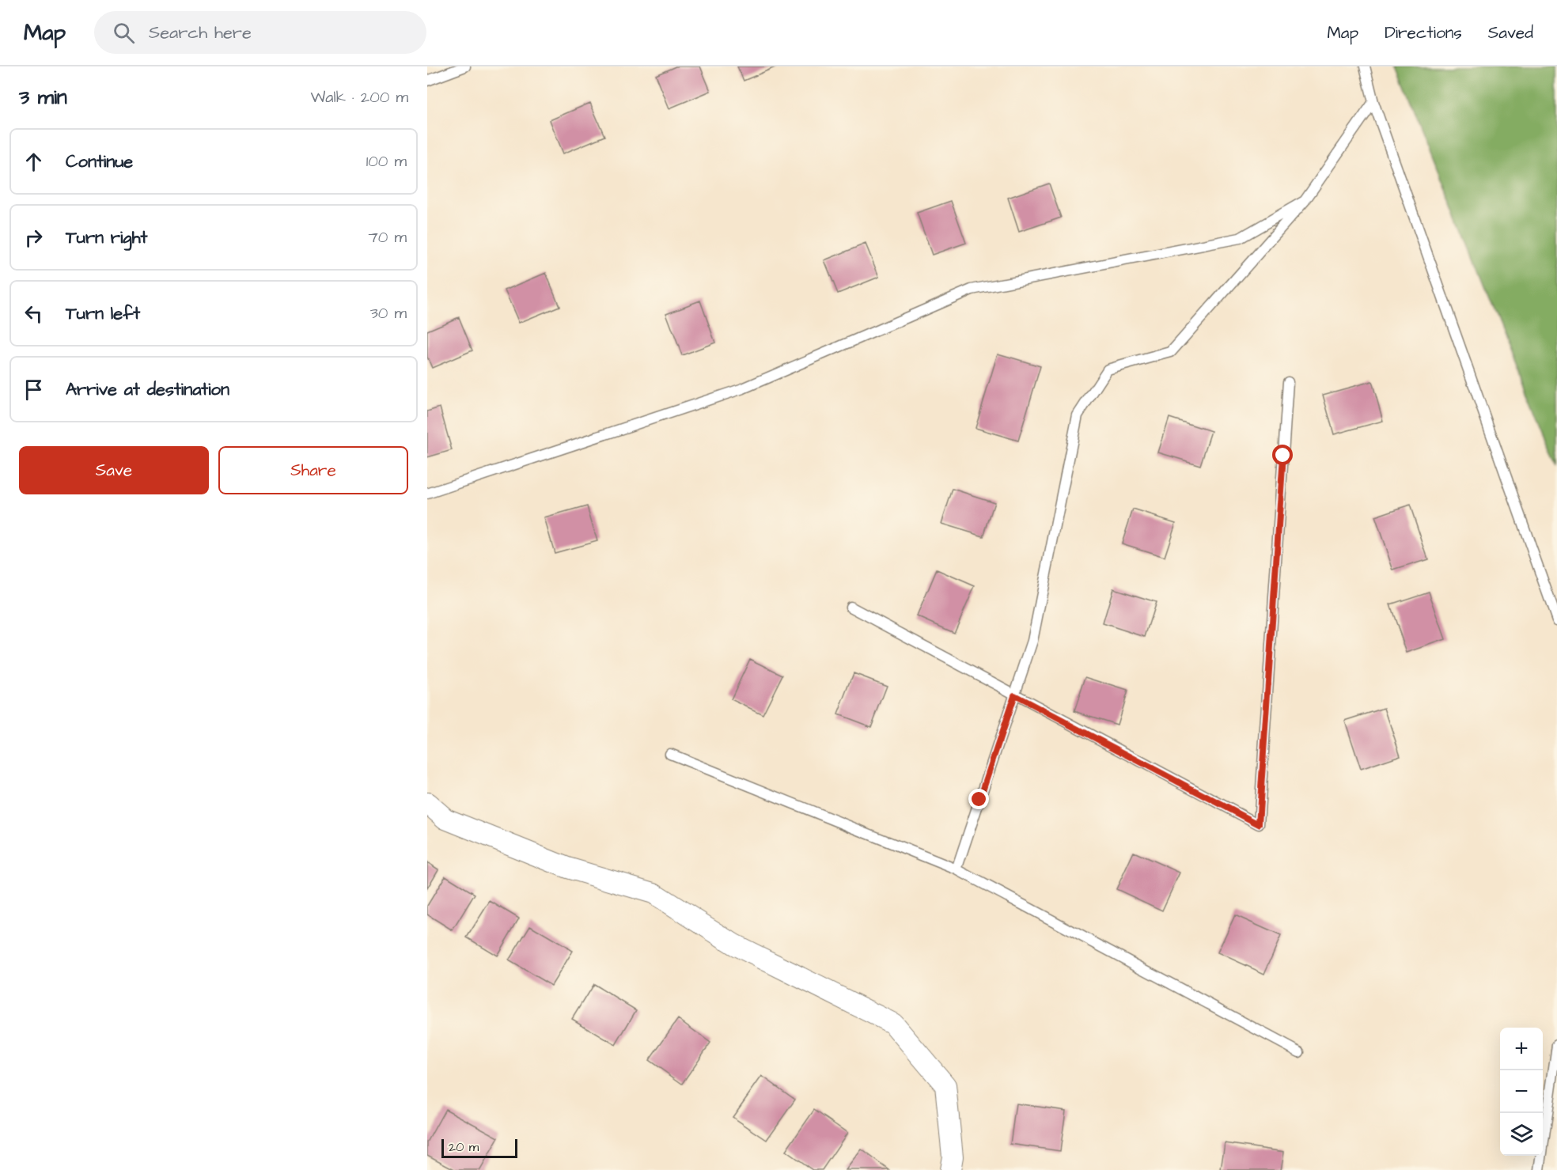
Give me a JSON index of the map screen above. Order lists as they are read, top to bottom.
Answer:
{
  "scale_bar": "20 m",
  "page": {
    "header": "Map",
    "search": "Search here",
    "nav": ["Map", "Directions", "Saved"],
    "heading": ["3 min", "Walk · 200 m"],
    "list": [
      ["Continue", "100 m"],
      ["Turn right", "70 m"],
      ["Turn left", "30 m"],
      "Arrive at destination"
    ],
    "buttons": ["Save", "Share"],
    "map_buttons": ["+", "−"],
    "scale": "20 m"
  }
}
